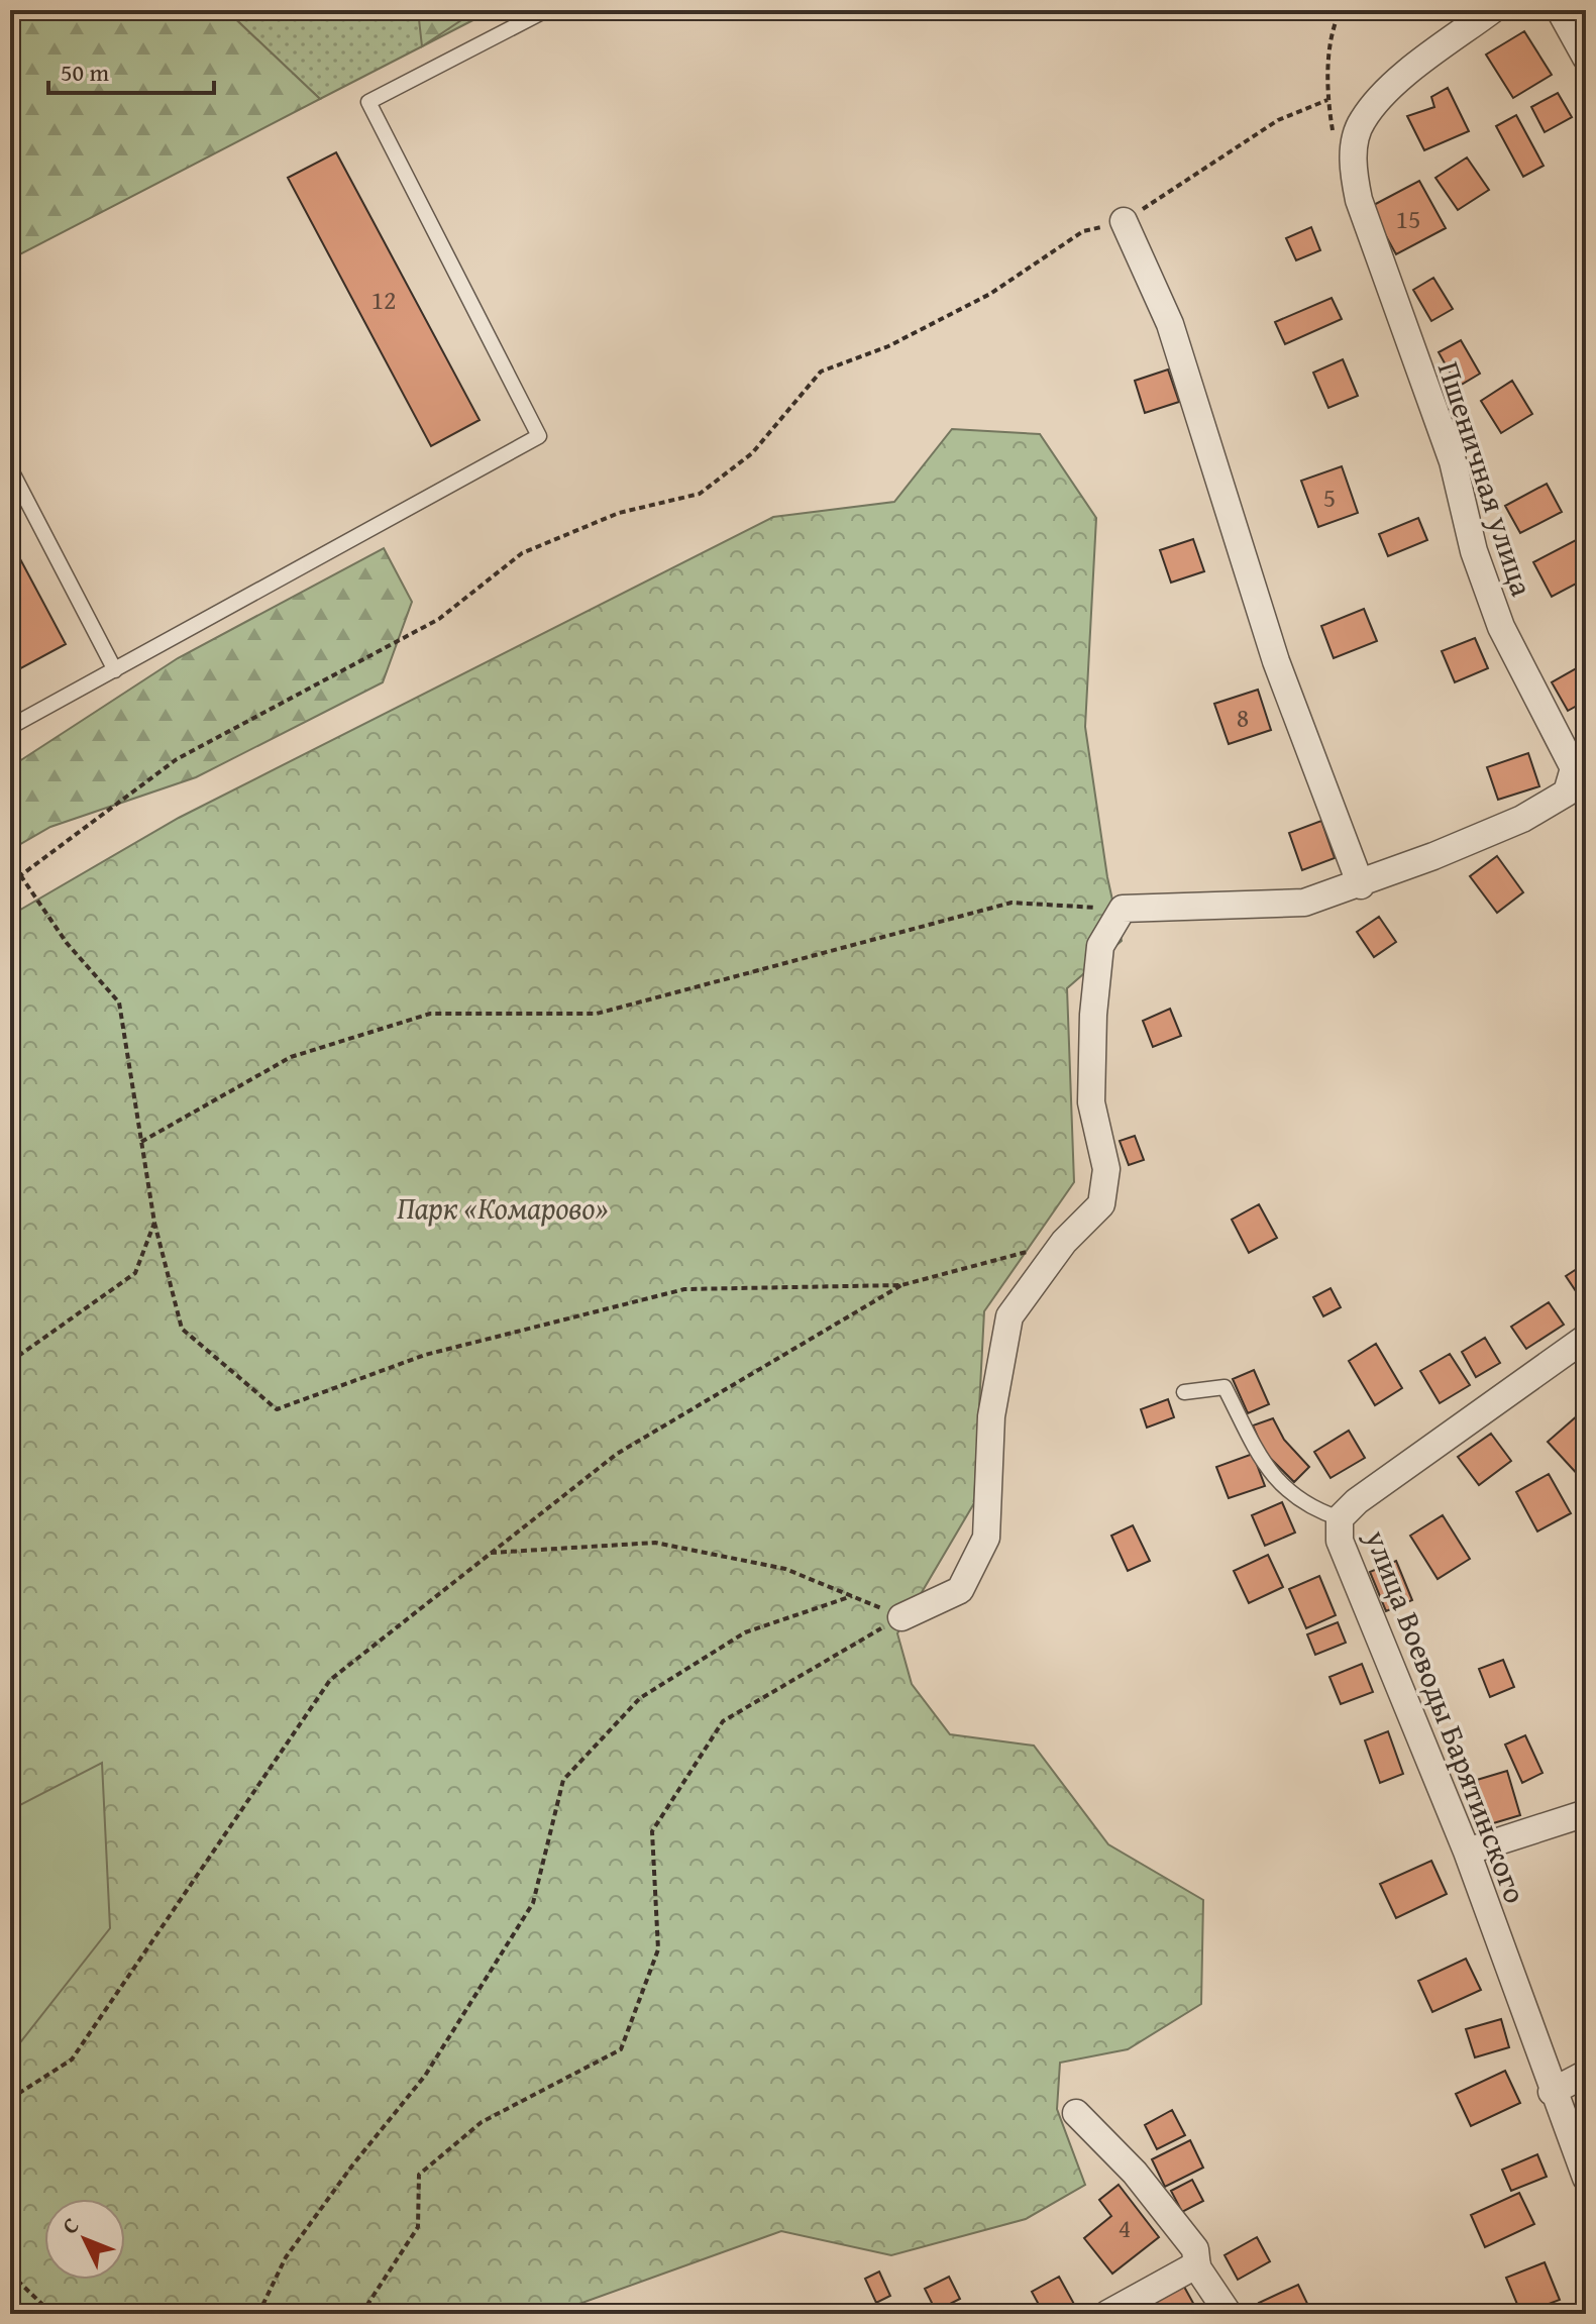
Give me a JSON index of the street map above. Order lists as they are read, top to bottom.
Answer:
{
  "streets": {
    "street": ["Пшеничная улица", "улица Воеводы Барятинского"]
  },
  "parks": ["Парк «Комарово»"],
  "house_numbers": [
    "15",
    "12",
    "5",
    "8",
    "4"
  ],
  "scale_bar": "50 m",
  "north": "top left"
}
